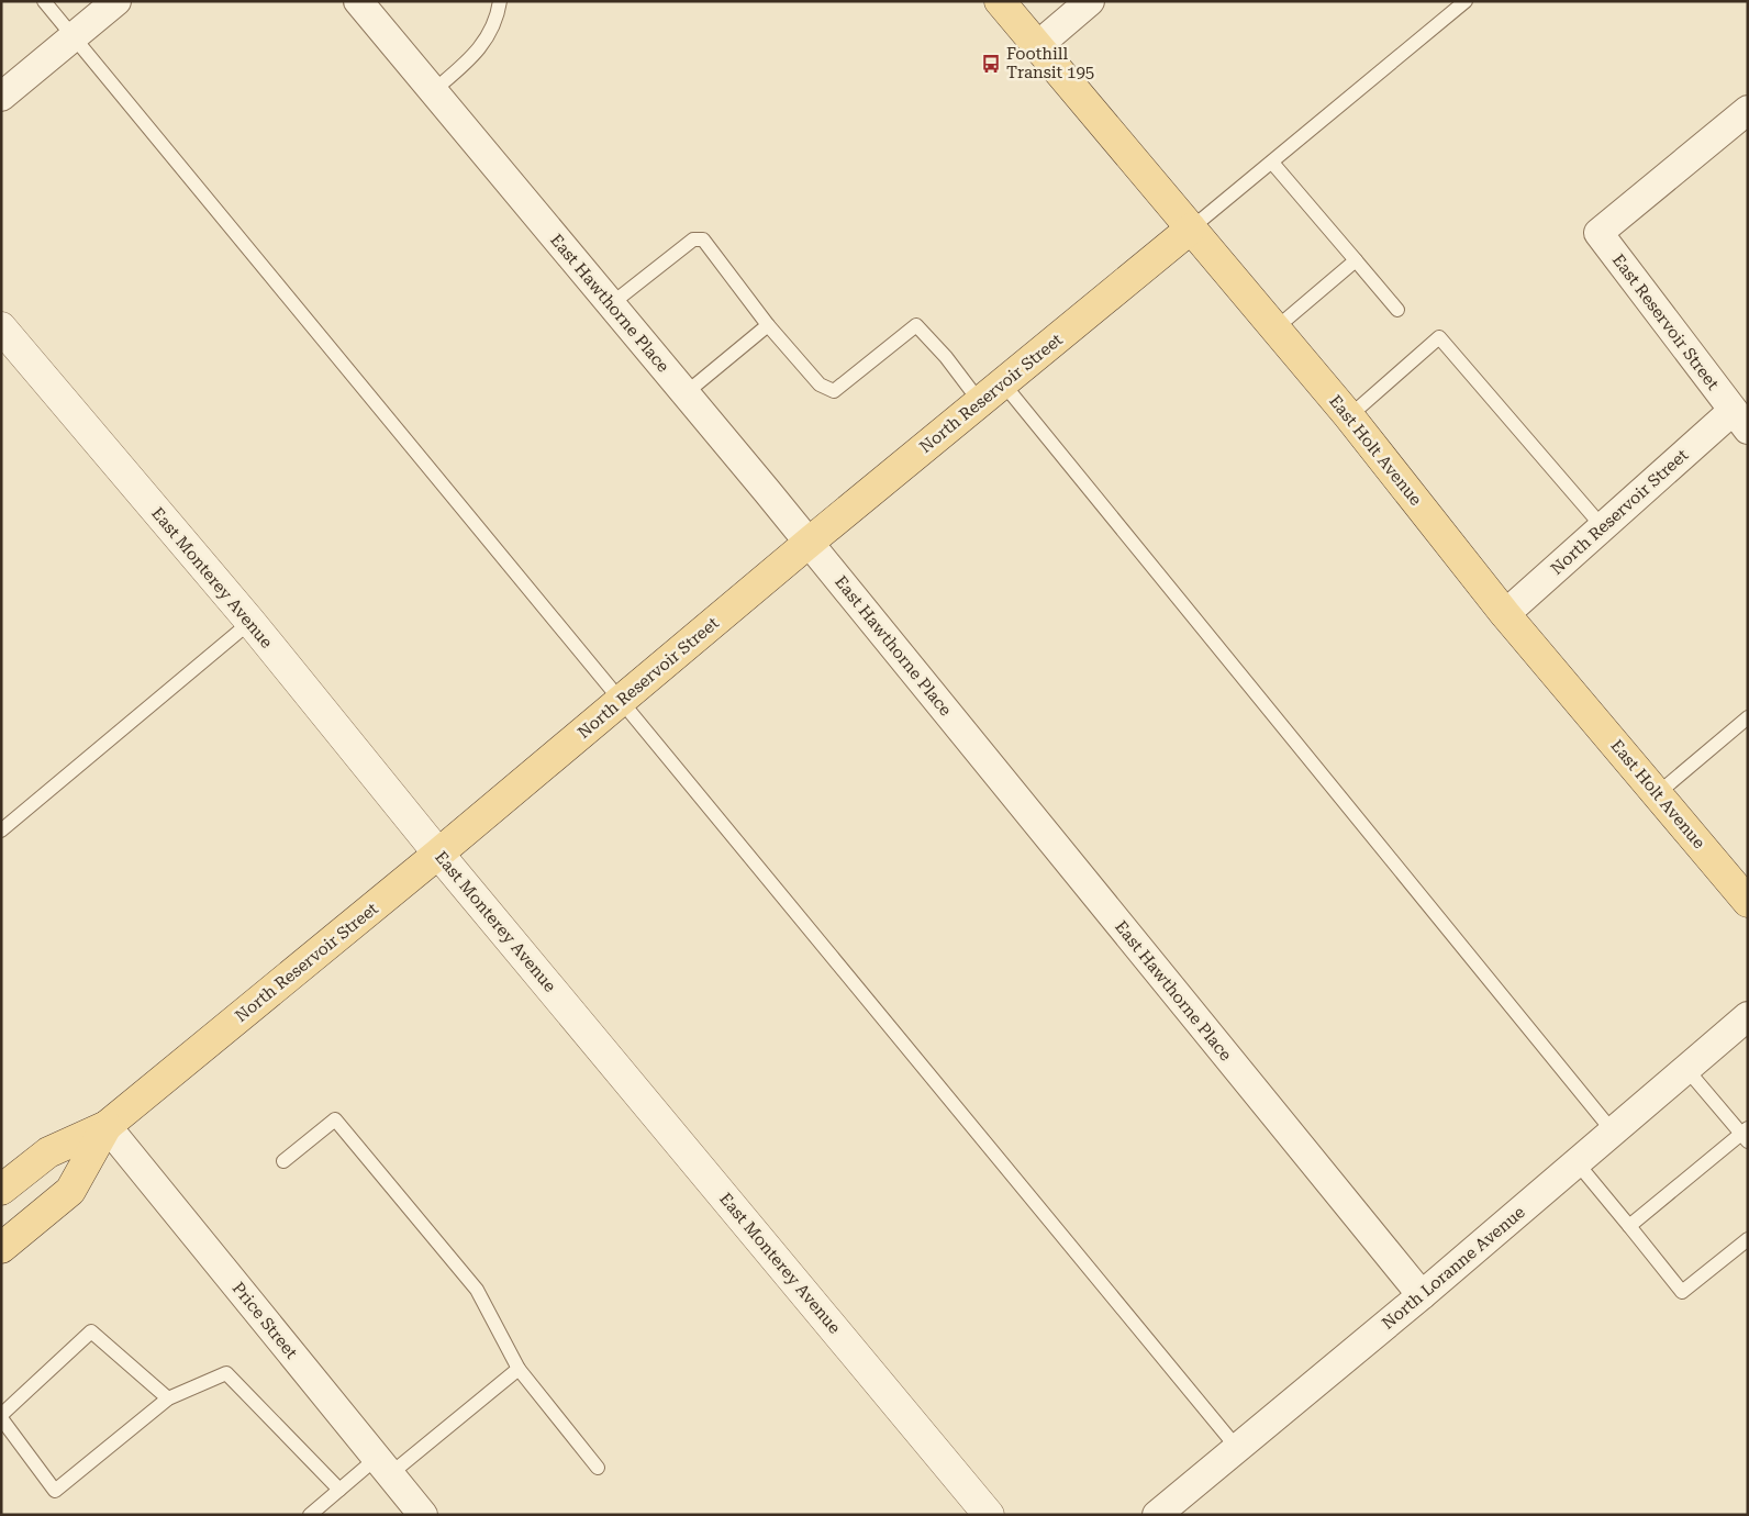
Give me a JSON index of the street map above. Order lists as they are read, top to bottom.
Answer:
{
  "streets": {
    "main road": ["North Reservoir Street", "East Holt Avenue"],
    "street": [
      "East Hawthorne Place",
      "East Reservoir Street",
      "East Monterey Avenue",
      "North Loranne Avenue",
      "Price Street"
    ]
  },
  "crossings": [
    ["East Hawthorne Place", "North Reservoir Street"],
    ["East Hawthorne Place", "North Loranne Avenue"],
    ["East Reservoir Street", "North Reservoir Street"],
    ["North Reservoir Street", "East Holt Avenue"],
    ["North Reservoir Street", "East Monterey Avenue"],
    ["North Reservoir Street", "Price Street"]
  ],
  "places": {
    "bus stop": ["Foothill Transit 195"]
  }
}
